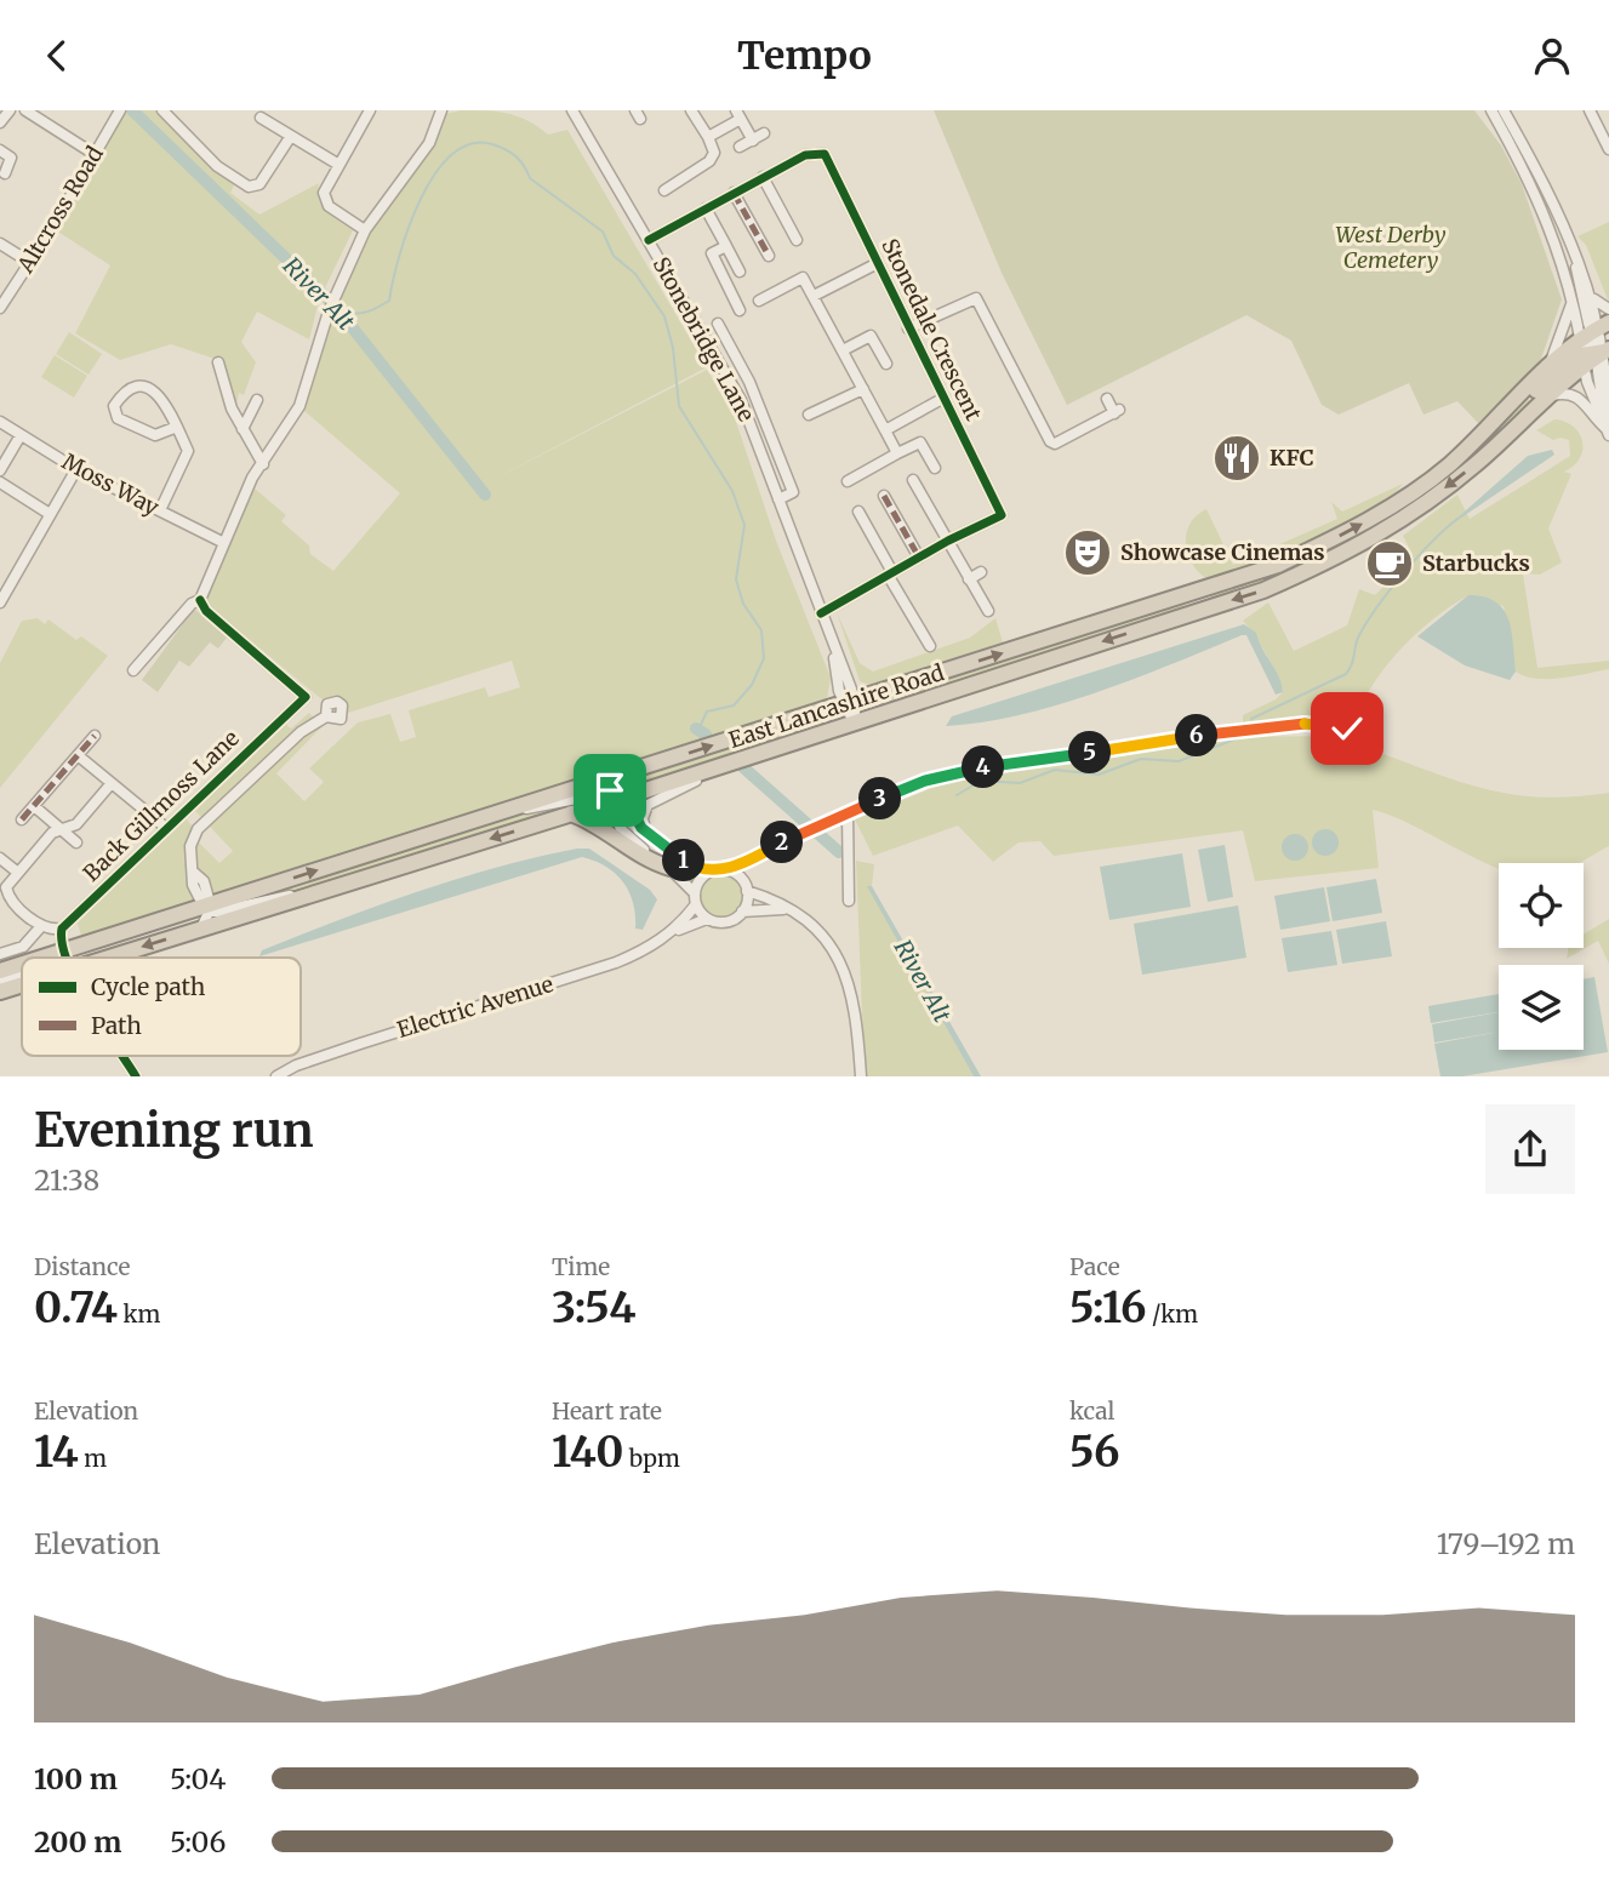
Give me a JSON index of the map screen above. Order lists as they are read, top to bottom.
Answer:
{
  "streets": {
    "highway": ["East Lancashire Road"],
    "street": [
      "Altcross Road",
      "Stonedale Crescent",
      "Stonebridge Lane",
      "Moss Way",
      "Back Gillmoss Lane",
      "Electric Avenue"
    ]
  },
  "crossings": [
    ["Stonedale Crescent", "Stonebridge Lane"],
    ["Stonebridge Lane", "East Lancashire Road"]
  ],
  "water": ["River Alt"],
  "parks": ["West Derby Cemetery"],
  "places": {
    "restaurant": ["KFC"],
    "theatre": ["Showcase Cinemas"],
    "cafe": ["Starbucks"]
  },
  "legend": ["Cycle path", "Path"],
  "page": {
    "header": "Tempo",
    "pins": [
      "6",
      "5",
      "4",
      "3",
      "2",
      "1"
    ],
    "heading": ["Evening run", "21:38"],
    "stats": [
      ["Distance", "0.74 km"],
      ["Time", "3:54"],
      ["Pace", "5:16 /km"],
      ["Elevation", "14 m"],
      ["Heart rate", "140 bpm"],
      ["kcal", "56"]
    ],
    "chart": ["Elevation", "179–192 m"],
    "list": [
      {
        "name": "100 m",
        "note": "5:04"
      },
      {
        "name": "200 m",
        "note": "5:06"
      }
    ]
  }
}
